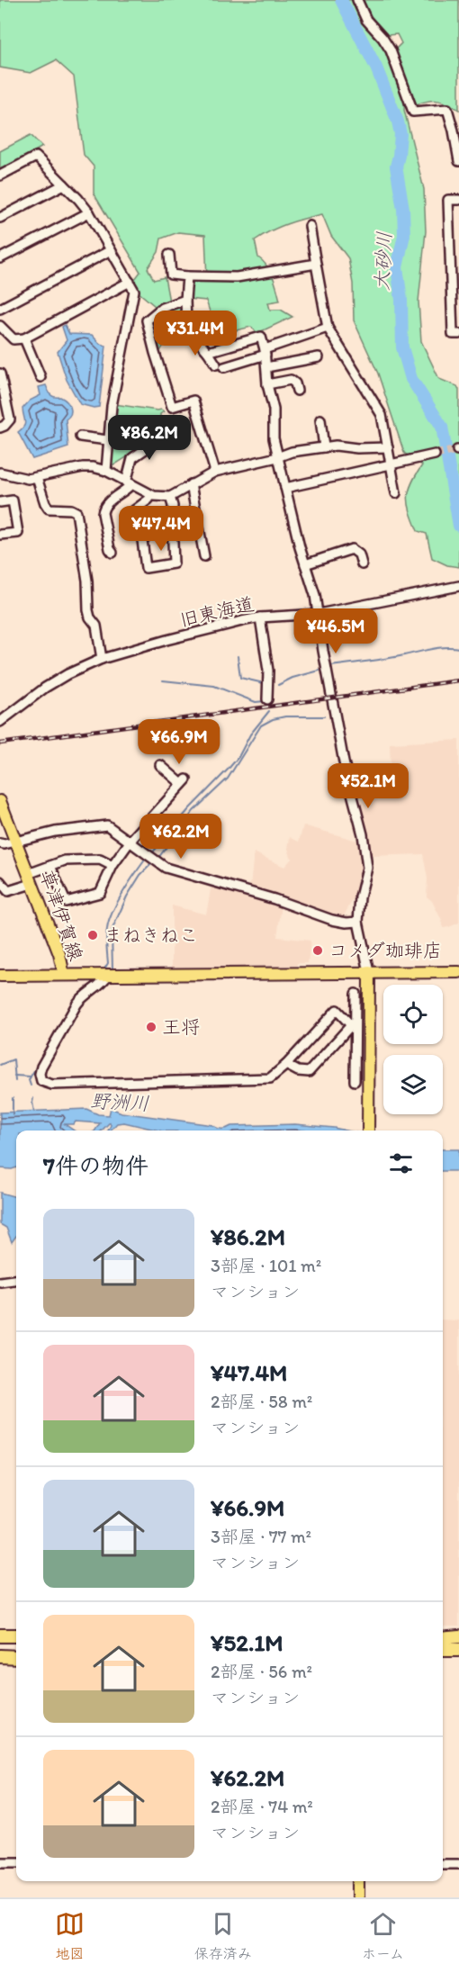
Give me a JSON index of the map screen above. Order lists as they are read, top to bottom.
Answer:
{
  "streets": {
    "main road": ["草津伊賀線"],
    "street": ["旧東海道"]
  },
  "water": ["大砂川", "野洲川"],
  "places": ["まねきねこ", "コメダ珈琲店", "王将"],
  "page": {
    "price": [
      "¥31.4M",
      "¥86.2M",
      "¥47.4M",
      "¥46.5M",
      "¥66.9M",
      "¥52.1M",
      "¥62.2M"
    ],
    "heading": "7件の物件",
    "list": [
      {
        "name": "¥86.2M",
        "note": "3部屋 · 101 m² · マンション"
      },
      {
        "name": "¥47.4M",
        "note": "2部屋 · 58 m² · マンション"
      },
      {
        "name": "¥66.9M",
        "note": "3部屋 · 77 m² · マンション"
      },
      {
        "name": "¥52.1M",
        "note": "2部屋 · 56 m² · マンション"
      },
      {
        "name": "¥62.2M",
        "note": "2部屋 · 74 m² · マンション"
      }
    ],
    "tabs": ["地図", "保存済み", "ホーム"]
  }
}
